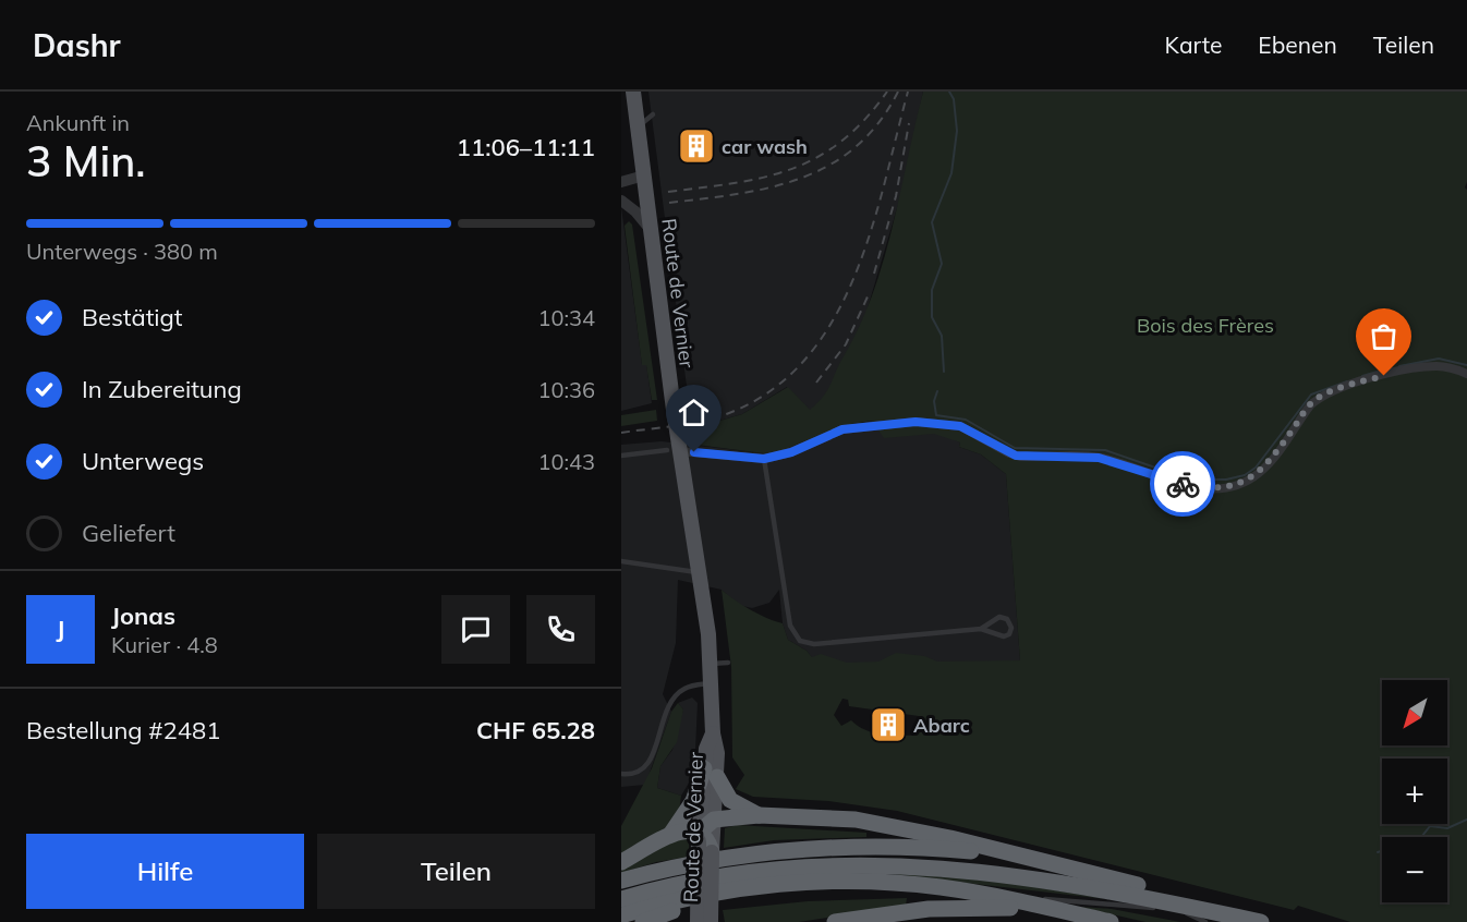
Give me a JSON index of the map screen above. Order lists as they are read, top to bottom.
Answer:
{
  "streets": {
    "main road": ["Route de Vernier"]
  },
  "parks": ["Bois des Frères"],
  "places": {
    "building": ["car wash", "Abarc"]
  },
  "north": "bottom left",
  "page": {
    "header": "Dashr",
    "nav": ["Karte", "Ebenen", "Teilen"],
    "heading": ["3 Min.", "Ankunft in", "11:06–11:11"],
    "panel": [
      "Jonas",
      "Kurier · 4.8",
      "Bestellung #2481",
      "CHF 65.28"
    ],
    "bar": "Unterwegs · 380 m",
    "list": [
      ["Bestätigt", "10:34"],
      ["In Zubereitung", "10:36"],
      ["Unterwegs", "10:43"],
      "Geliefert"
    ],
    "round": "J",
    "map_buttons": ["+", "−"],
    "buttons": ["Hilfe", "Teilen"]
  }
}
